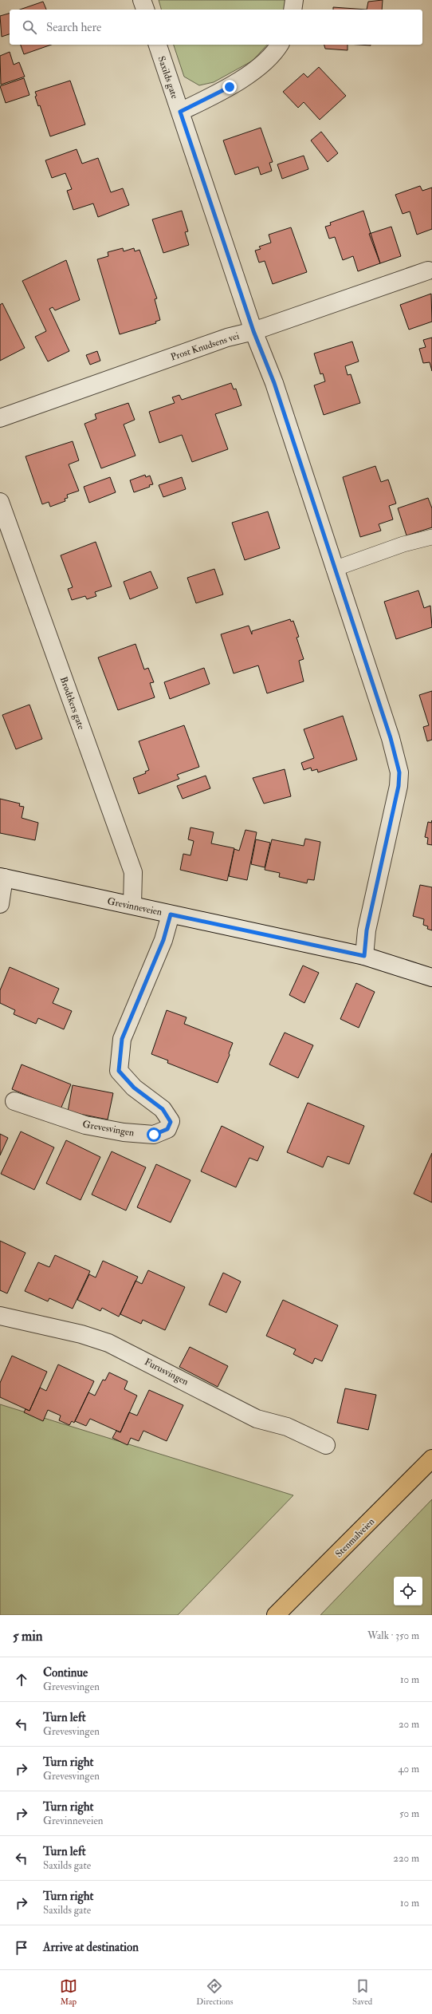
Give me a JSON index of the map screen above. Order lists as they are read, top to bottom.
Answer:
{
  "streets": {
    "main road": ["Stenmalveien"],
    "street": [
      "Saxilds gate",
      "Prost Knudsens vei",
      "Brødtkers gate",
      "Grevinneveien",
      "Grevesvingen",
      "Furusvingen"
    ]
  },
  "crossings": [
    ["Saxilds gate", "Prost Knudsens vei"],
    ["Saxilds gate", "Grevinneveien"],
    ["Brødtkers gate", "Grevinneveien"],
    ["Grevinneveien", "Grevesvingen"]
  ],
  "page": {
    "search": "Search here",
    "heading": ["5 min", "Walk · 350 m"],
    "list": [
      ["Continue", "Grevesvingen", "10 m"],
      ["Turn left", "Grevesvingen", "20 m"],
      ["Turn right", "Grevesvingen", "40 m"],
      ["Turn right", "Grevinneveien", "50 m"],
      ["Turn left", "Saxilds gate", "220 m"],
      ["Turn right", "Saxilds gate", "10 m"],
      "Arrive at destination"
    ],
    "nav": ["Map", "Directions", "Saved"]
  }
}
